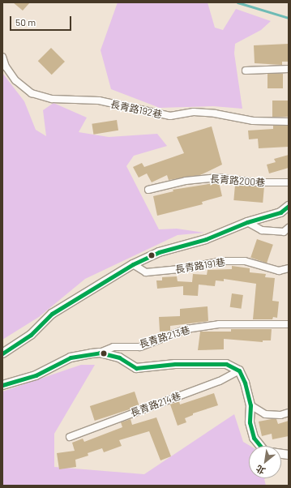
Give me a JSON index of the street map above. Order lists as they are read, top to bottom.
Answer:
{
  "streets": {
    "street": [
      "長青路192巷",
      "長青路200巷",
      "長青路191巷",
      "長青路213巷",
      "長青路214巷"
    ]
  },
  "scale_bar": "50 m",
  "north": "bottom left"
}
